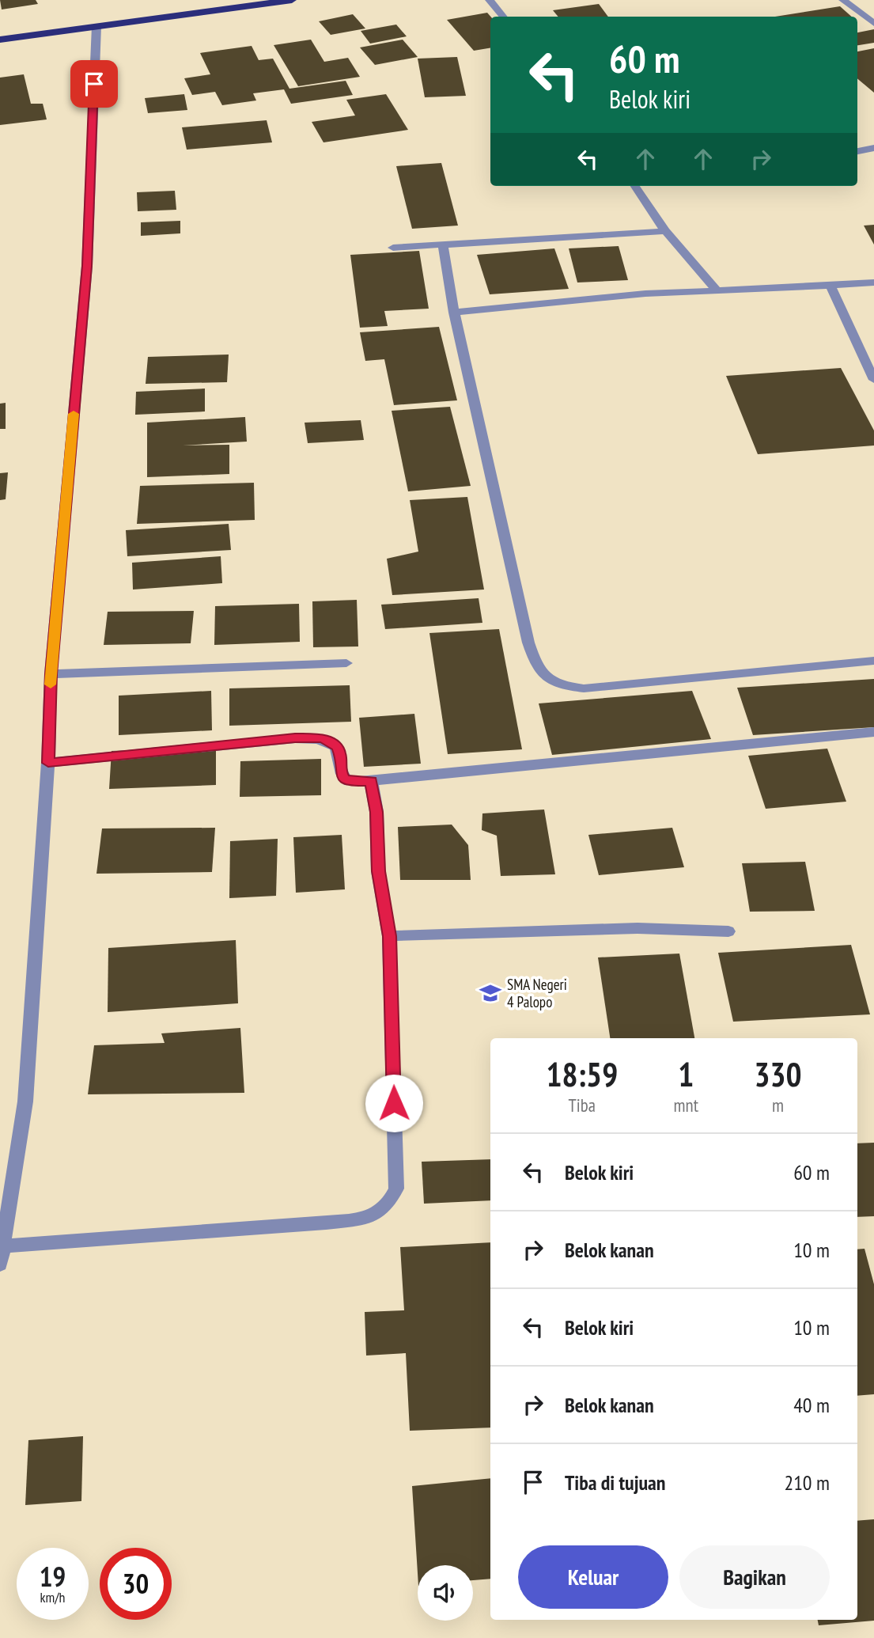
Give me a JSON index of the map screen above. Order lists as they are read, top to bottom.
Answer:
{
  "places": {
    "school or university": ["SMA Negeri 4 Palopo"]
  },
  "page": {
    "turn": ["60 m", "Belok kiri"],
    "eta": [
      "18:59",
      "Tiba",
      "1",
      "mnt",
      "330",
      "m"
    ],
    "list": [
      {
        "name": "Belok kiri",
        "value": "60 m"
      },
      {
        "name": "Belok kanan",
        "value": "10 m"
      },
      {
        "name": "Belok kiri",
        "value": "10 m"
      },
      {
        "name": "Belok kanan",
        "value": "40 m"
      },
      {
        "name": "Tiba di tujuan",
        "value": "210 m"
      }
    ],
    "buttons": ["Keluar", "Bagikan"],
    "speed": "19 km/h",
    "limit": "30"
  }
}
